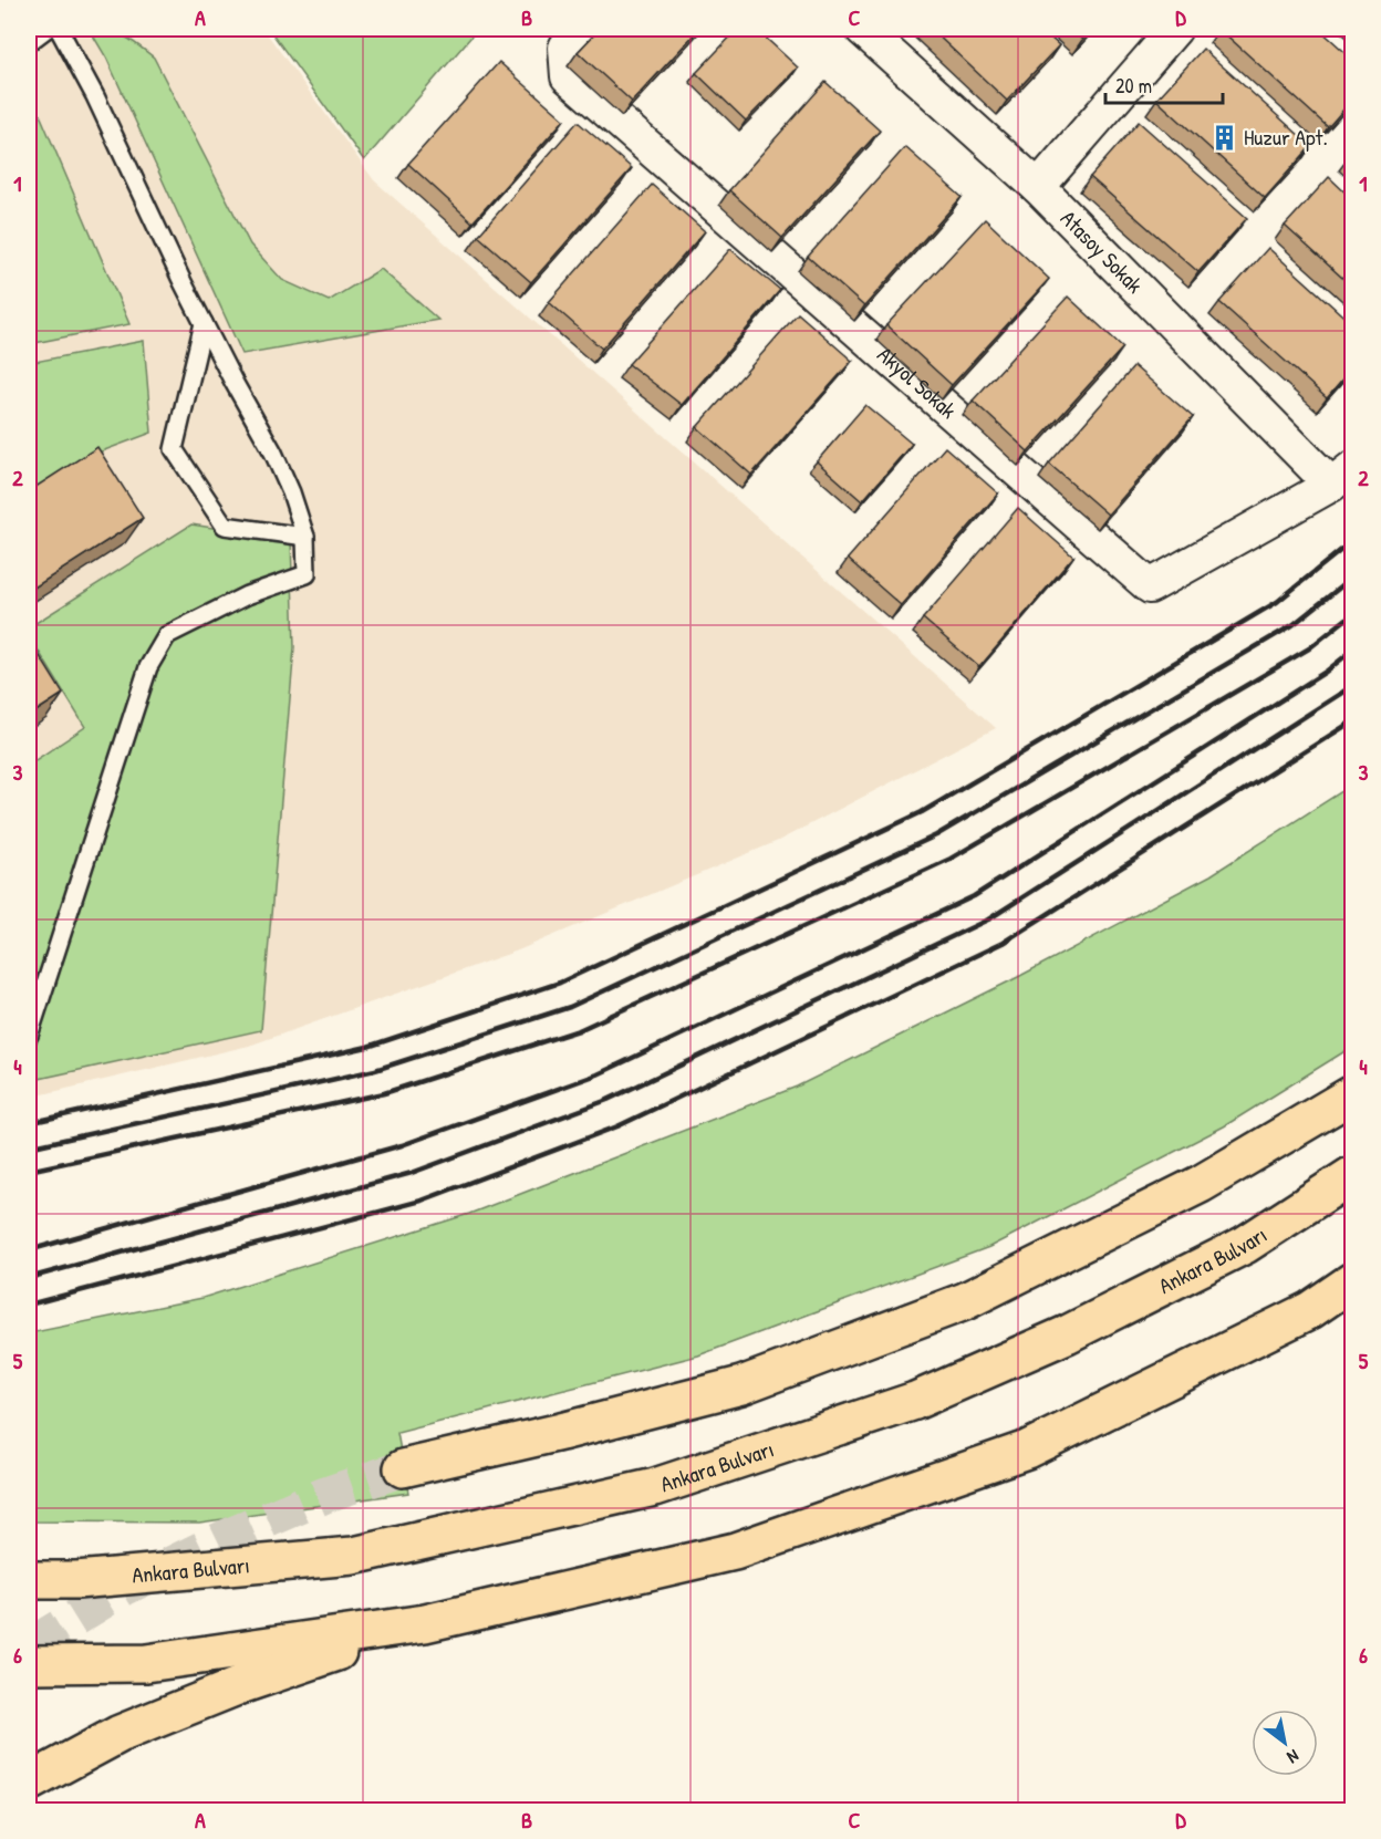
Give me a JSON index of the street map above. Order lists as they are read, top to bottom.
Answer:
{
  "streets": {
    "main road": ["Ankara Bulvarı"],
    "street": ["Atasoy Sokak", "Akyol Sokak"]
  },
  "crossings": [
    ["Atasoy Sokak", "Akyol Sokak"]
  ],
  "places": {
    "building": ["Huzur Apt."]
  },
  "scale_bar": "20 m",
  "north": "bottom right",
  "grid": {
    "columns": [
      "A",
      "B",
      "C",
      "D"
    ],
    "rows": [
      "1",
      "2",
      "3",
      "4",
      "5",
      "6"
    ]
  }
}
